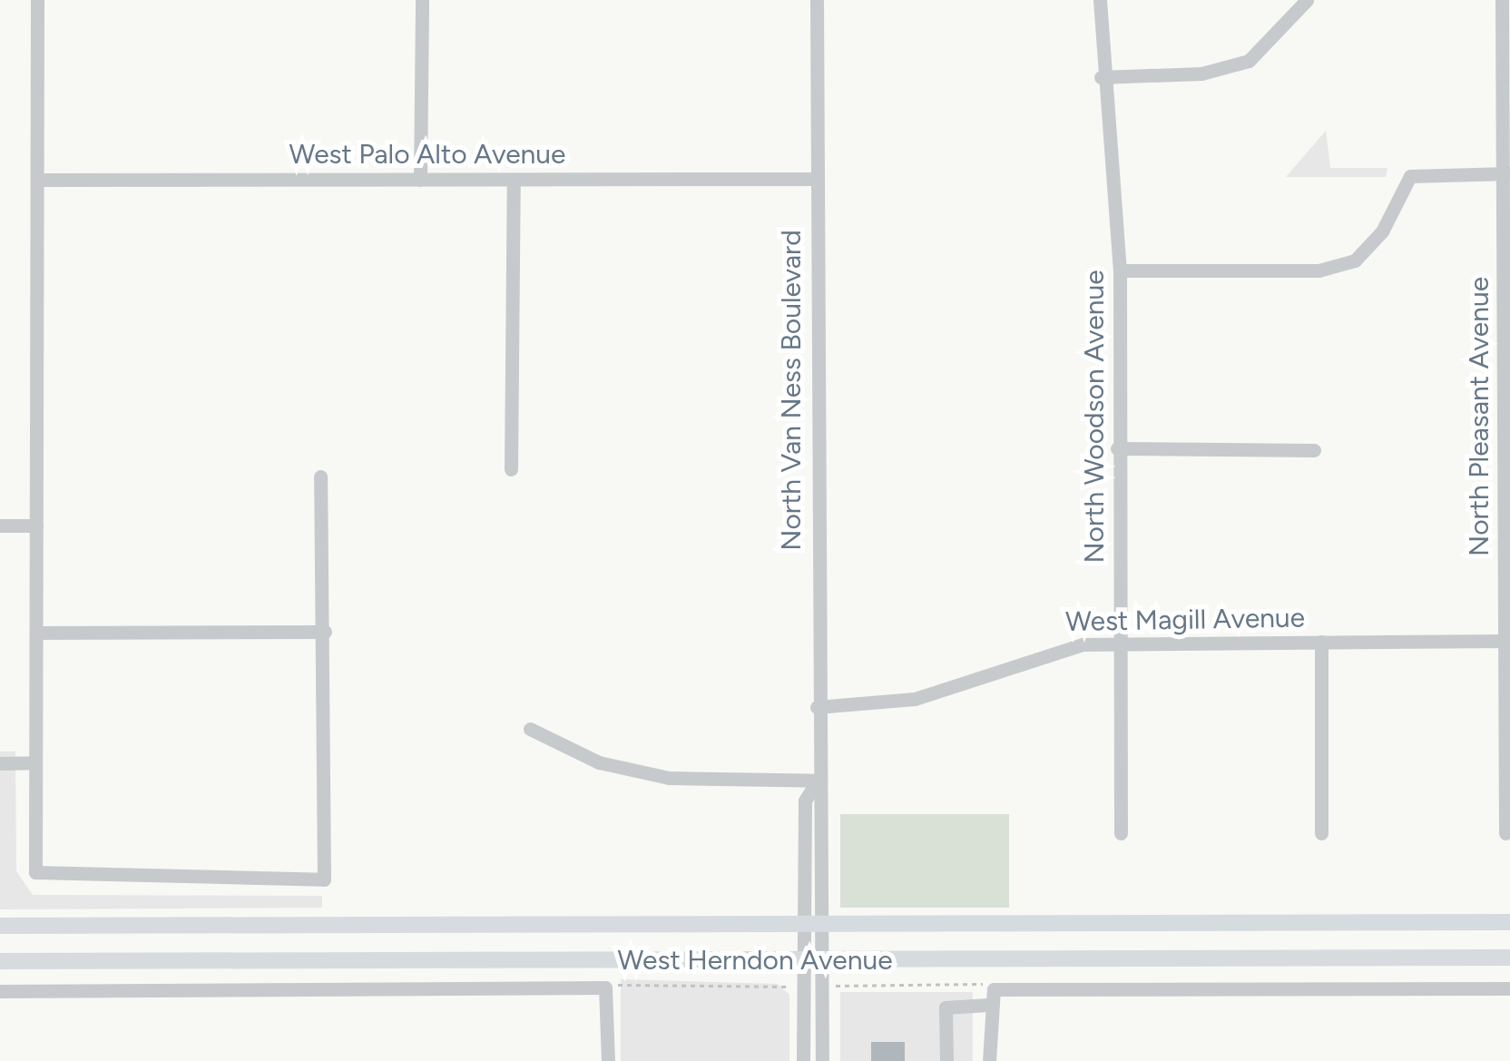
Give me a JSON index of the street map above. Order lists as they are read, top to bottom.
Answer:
{
  "streets": {
    "main road": ["West Herndon Avenue"],
    "street": [
      "West Palo Alto Avenue",
      "North Van Ness Boulevard",
      "North Woodson Avenue",
      "North Pleasant Avenue",
      "West Magill Avenue"
    ]
  },
  "crossings": [
    ["West Palo Alto Avenue", "North Van Ness Boulevard"],
    ["North Van Ness Boulevard", "West Magill Avenue"],
    ["North Van Ness Boulevard", "West Herndon Avenue"],
    ["North Woodson Avenue", "West Magill Avenue"],
    ["North Pleasant Avenue", "West Magill Avenue"]
  ]
}
